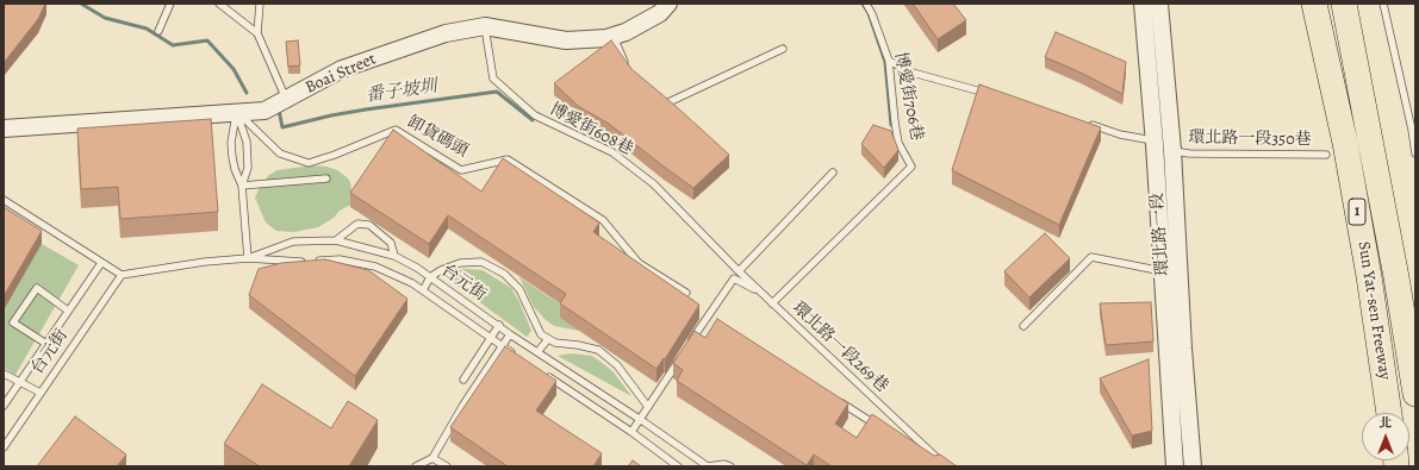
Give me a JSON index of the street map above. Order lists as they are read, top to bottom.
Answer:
{
  "streets": {
    "highway": ["1", "Sun Yat-sen Freeway"],
    "street": ["Boai Street", "環北路一段"],
    "lane": [
      "博愛街706巷",
      "博愛街608巷",
      "卸貨碼頭",
      "環北路一段350巷",
      "台元街",
      "環北路一段269巷"
    ]
  },
  "crossings": [
    ["Boai Street", "博愛街608巷"],
    ["Boai Street", "卸貨碼頭"],
    ["博愛街706巷", "環北路一段269巷"],
    ["博愛街608巷", "環北路一段269巷"],
    ["環北路一段350巷", "環北路一段"]
  ],
  "water": ["番子坡圳"],
  "north": "top"
}
